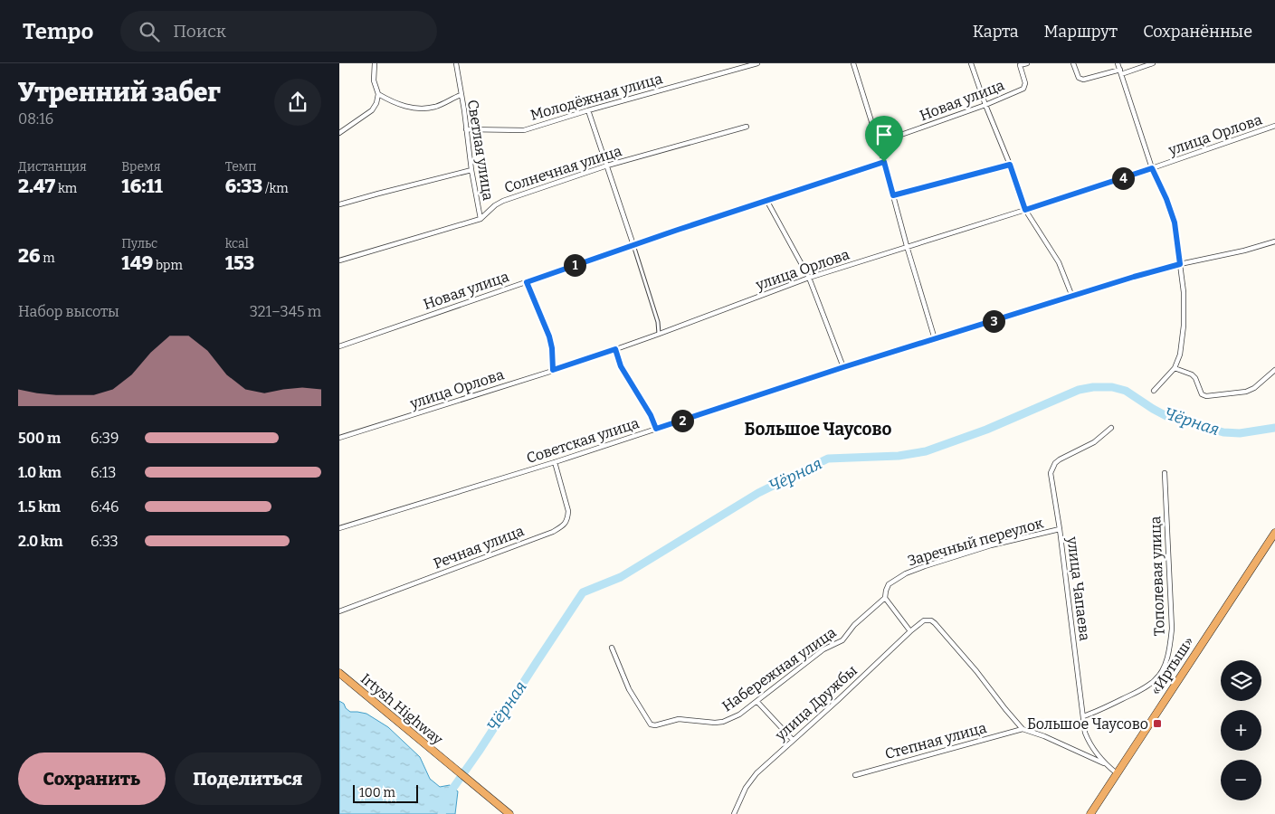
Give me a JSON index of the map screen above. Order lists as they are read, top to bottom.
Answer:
{
  "streets": {
    "highway": ["«Иртыш»", "Irtysh Highway"],
    "street": [
      "Молодёжная улица",
      "Новая улица",
      "улица Орлова",
      "Светлая улица",
      "Солнечная улица",
      "Советская улица",
      "Заречный переулок",
      "Речная улица",
      "Тополевая улица",
      "улица Чапаева",
      "Набережная улица",
      "улица Дружбы",
      "Степная улица"
    ]
  },
  "crossings": [
    ["Молодёжная улица", "Светлая улица"],
    ["Светлая улица", "Солнечная улица"],
    ["Советская улица", "Речная улица"],
    ["Заречный переулок", "улица Чапаева"],
    ["Заречный переулок", "Набережная улица"],
    ["Тополевая улица", "улица Чапаева"],
    ["улица Чапаева", "«Иртыш»"],
    ["улица Дружбы", "Степная улица"]
  ],
  "districts": ["Большое Чаусово"],
  "water": ["Чёрная"],
  "places": {
    "transit": ["Большое Чаусово"]
  },
  "scale_bar": "100 m",
  "page": {
    "header": "Tempo",
    "search": "Поиск",
    "nav": ["Карта", "Маршрут", "Сохранённые"],
    "heading": ["Утренний забег", "08:16"],
    "stats": [
      ["Дистанция", "2.47 km"],
      ["Время", "16:11"],
      ["Темп", "6:33 /km"],
      ["26 m"],
      ["Пульс", "149 bpm"],
      ["kcal", "153"]
    ],
    "pins": [
      "4",
      "1",
      "3",
      "2"
    ],
    "chart": ["Набор высоты", "321–345 m"],
    "list": [
      {
        "name": "500 m",
        "note": "6:39"
      },
      {
        "name": "1.0 km",
        "note": "6:13"
      },
      {
        "name": "1.5 km",
        "note": "6:46"
      },
      {
        "name": "2.0 km",
        "note": "6:33"
      }
    ],
    "map_buttons": ["+", "−"],
    "buttons": ["Сохранить", "Поделиться"],
    "scale": "100 m"
  }
}
